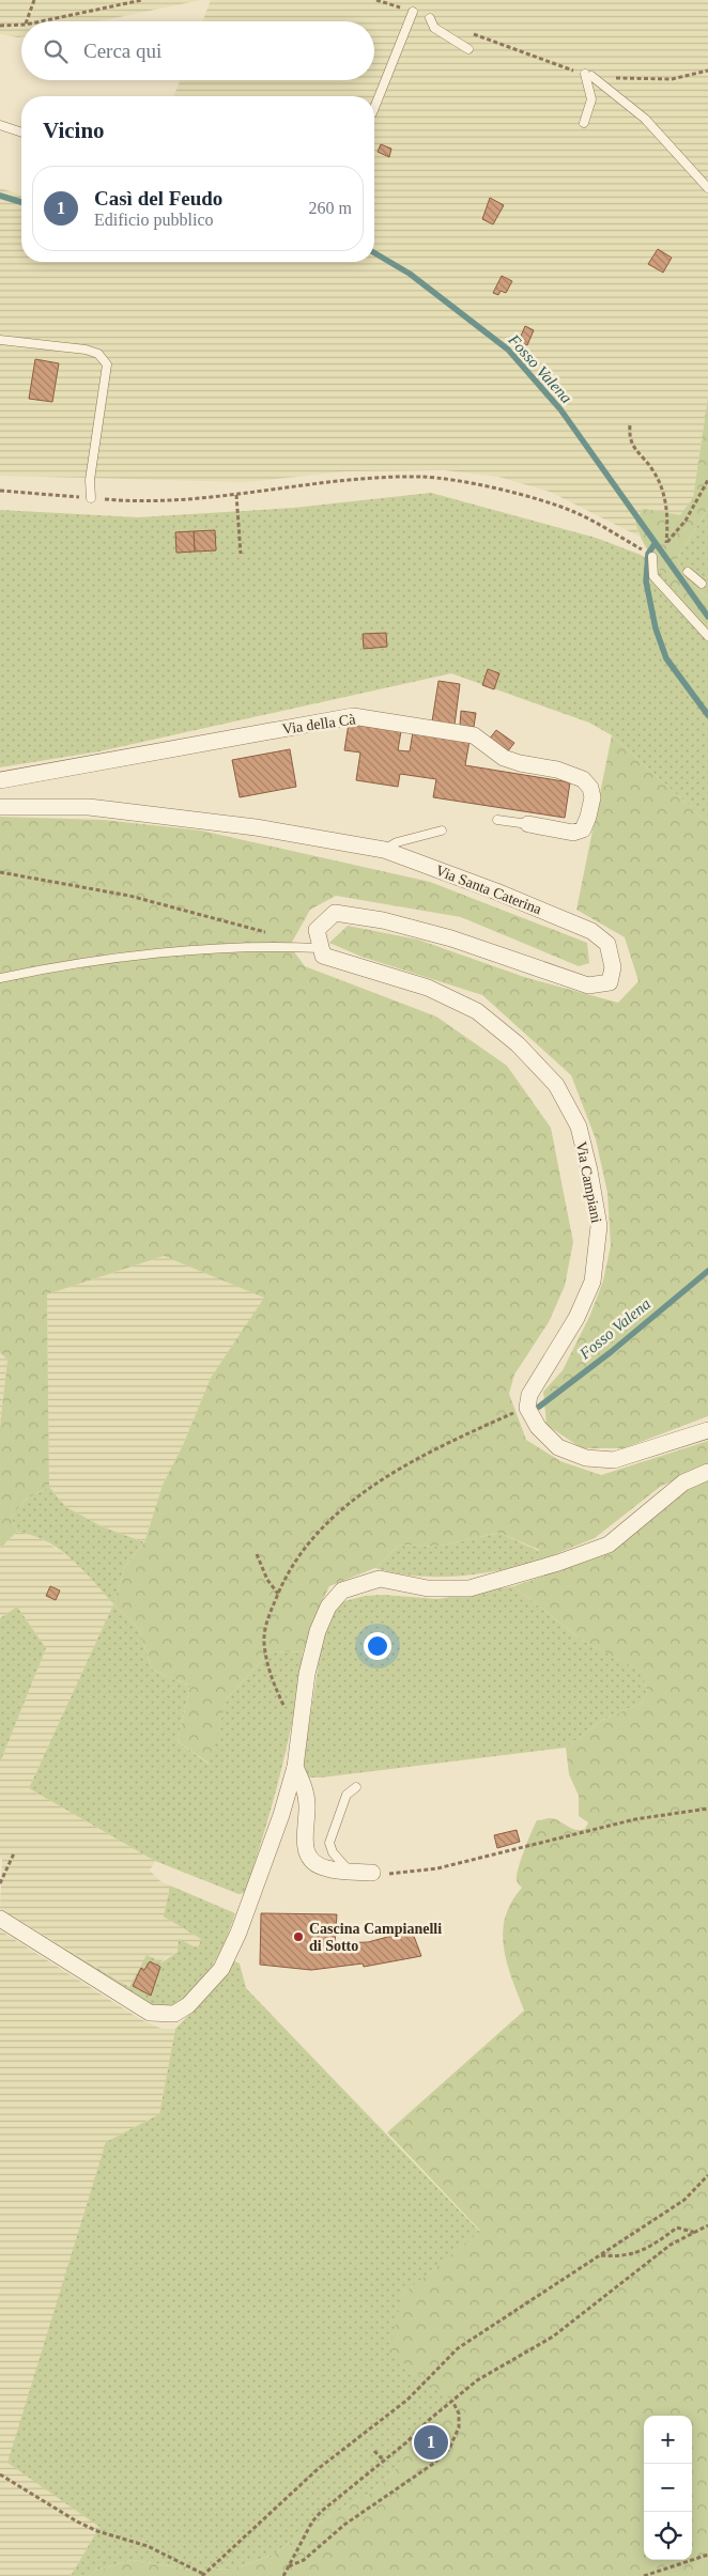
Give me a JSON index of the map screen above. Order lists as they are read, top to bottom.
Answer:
{
  "streets": {
    "street": ["Via della Cà", "Via Santa Caterina", "Via Campiani"]
  },
  "crossings": [
    ["Via Santa Caterina", "Via Campiani"]
  ],
  "water": ["Fosso Valena"],
  "places": ["Cascina Campianelli di Sotto"],
  "page": {
    "search": "Cerca qui",
    "heading": "Vicino",
    "list": [
      {
        "mark": "1",
        "name": "Casì del Feudo",
        "note": "Edificio pubblico",
        "value": "260 m"
      }
    ],
    "map_buttons": ["+", "−"],
    "pins": "1"
  }
}
